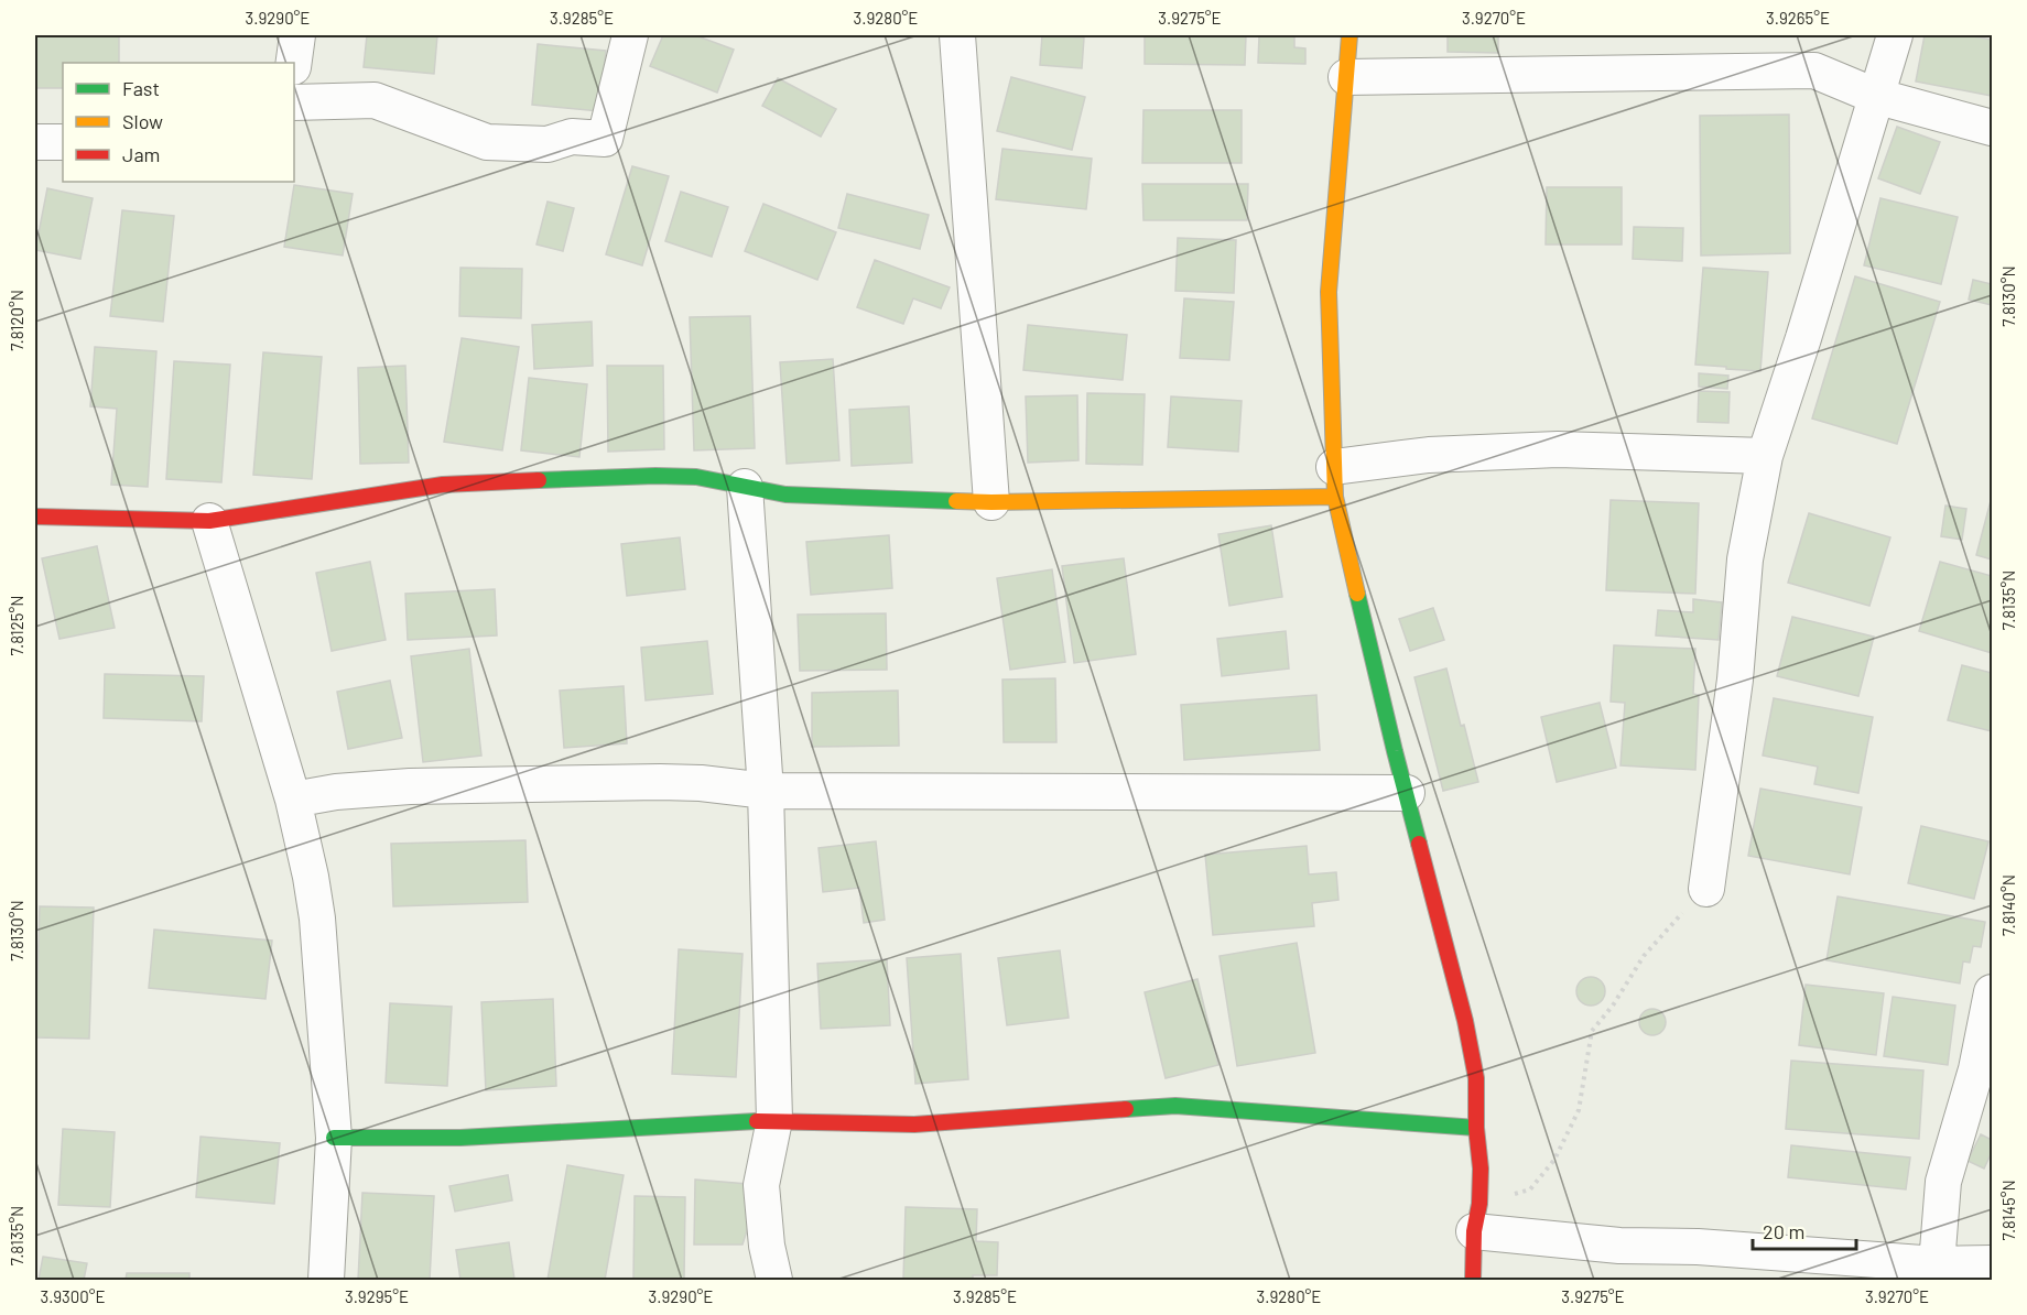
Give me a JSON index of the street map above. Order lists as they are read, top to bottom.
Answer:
{
  "legend": ["Fast", "Slow", "Jam"],
  "scale_bar": "20 m",
  "coordinates": [
    "3.9290°E",
    "3.9285°E",
    "3.9280°E",
    "3.9275°E",
    "3.9270°E",
    "3.9265°E",
    "7.8130°N",
    "7.8120°N",
    "7.8135°N",
    "7.8125°N",
    "7.8140°N",
    "7.8145°N",
    "3.9300°E",
    "3.9295°E"
  ]
}
